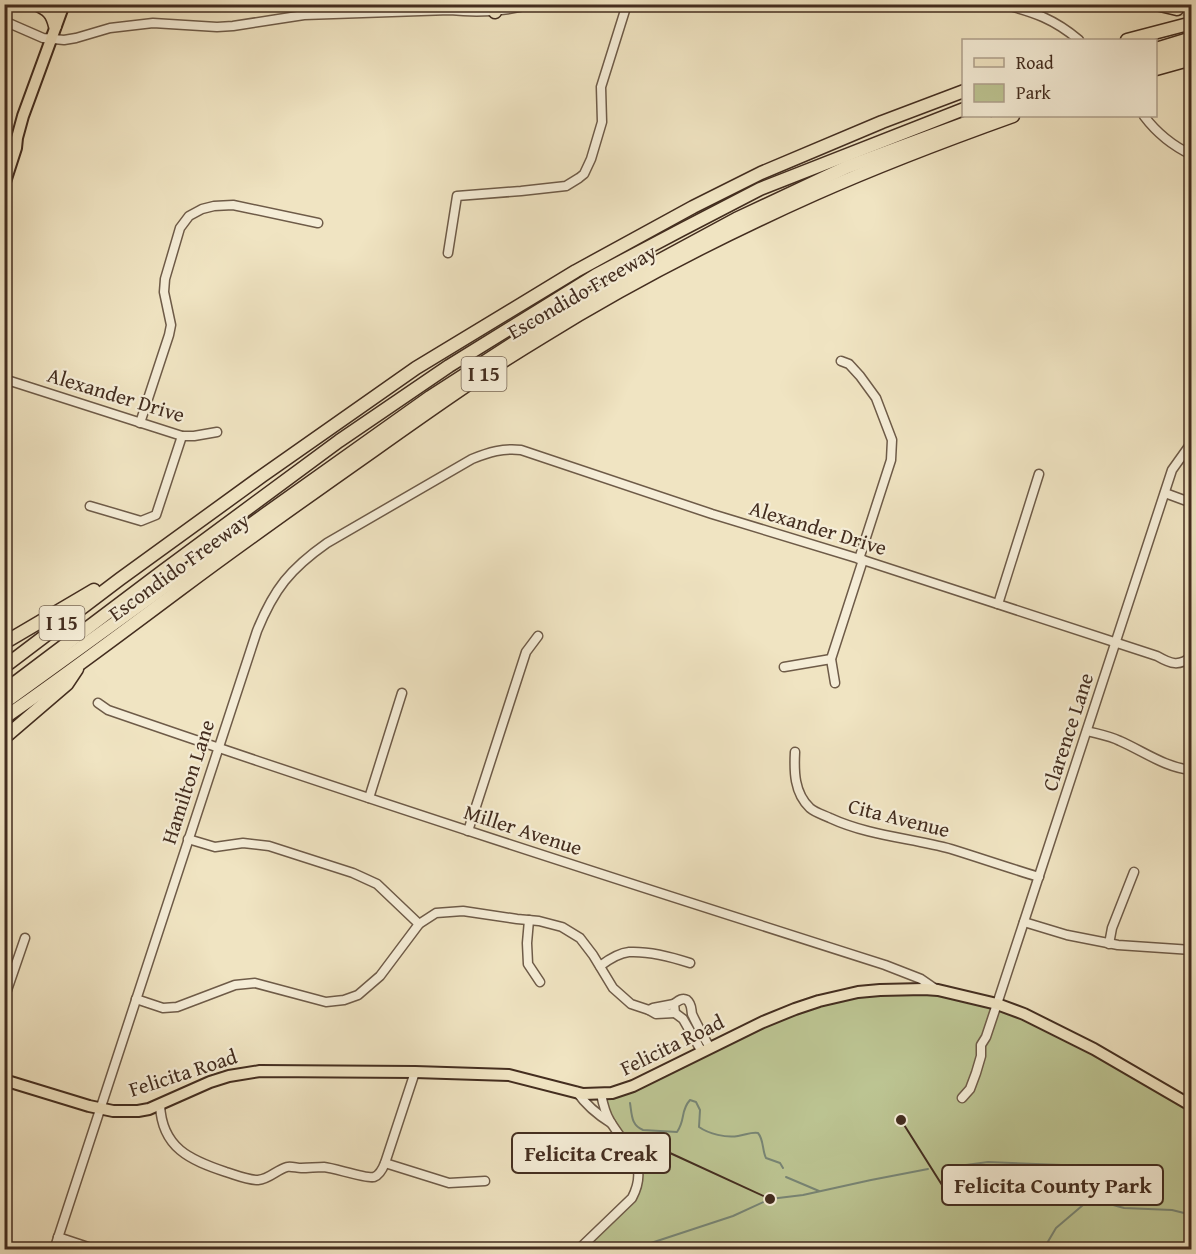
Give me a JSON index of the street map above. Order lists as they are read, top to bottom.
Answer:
{
  "streets": {
    "highway": ["Escondido Freeway", "I 15"],
    "main road": ["Felicita Road"],
    "street": [
      "Alexander Drive",
      "Clarence Lane",
      "Hamilton Lane",
      "Cita Avenue",
      "Miller Avenue"
    ]
  },
  "crossings": [
    ["Alexander Drive", "Clarence Lane"],
    ["Alexander Drive", "Hamilton Lane"],
    ["Clarence Lane", "Cita Avenue"],
    ["Clarence Lane", "Felicita Road"],
    ["Hamilton Lane", "Miller Avenue"],
    ["Hamilton Lane", "Felicita Road"],
    ["Miller Avenue", "Felicita Road"]
  ],
  "places": ["Felicita County Park", "Felicita Creak"],
  "legend": ["Road", "Park"]
}
